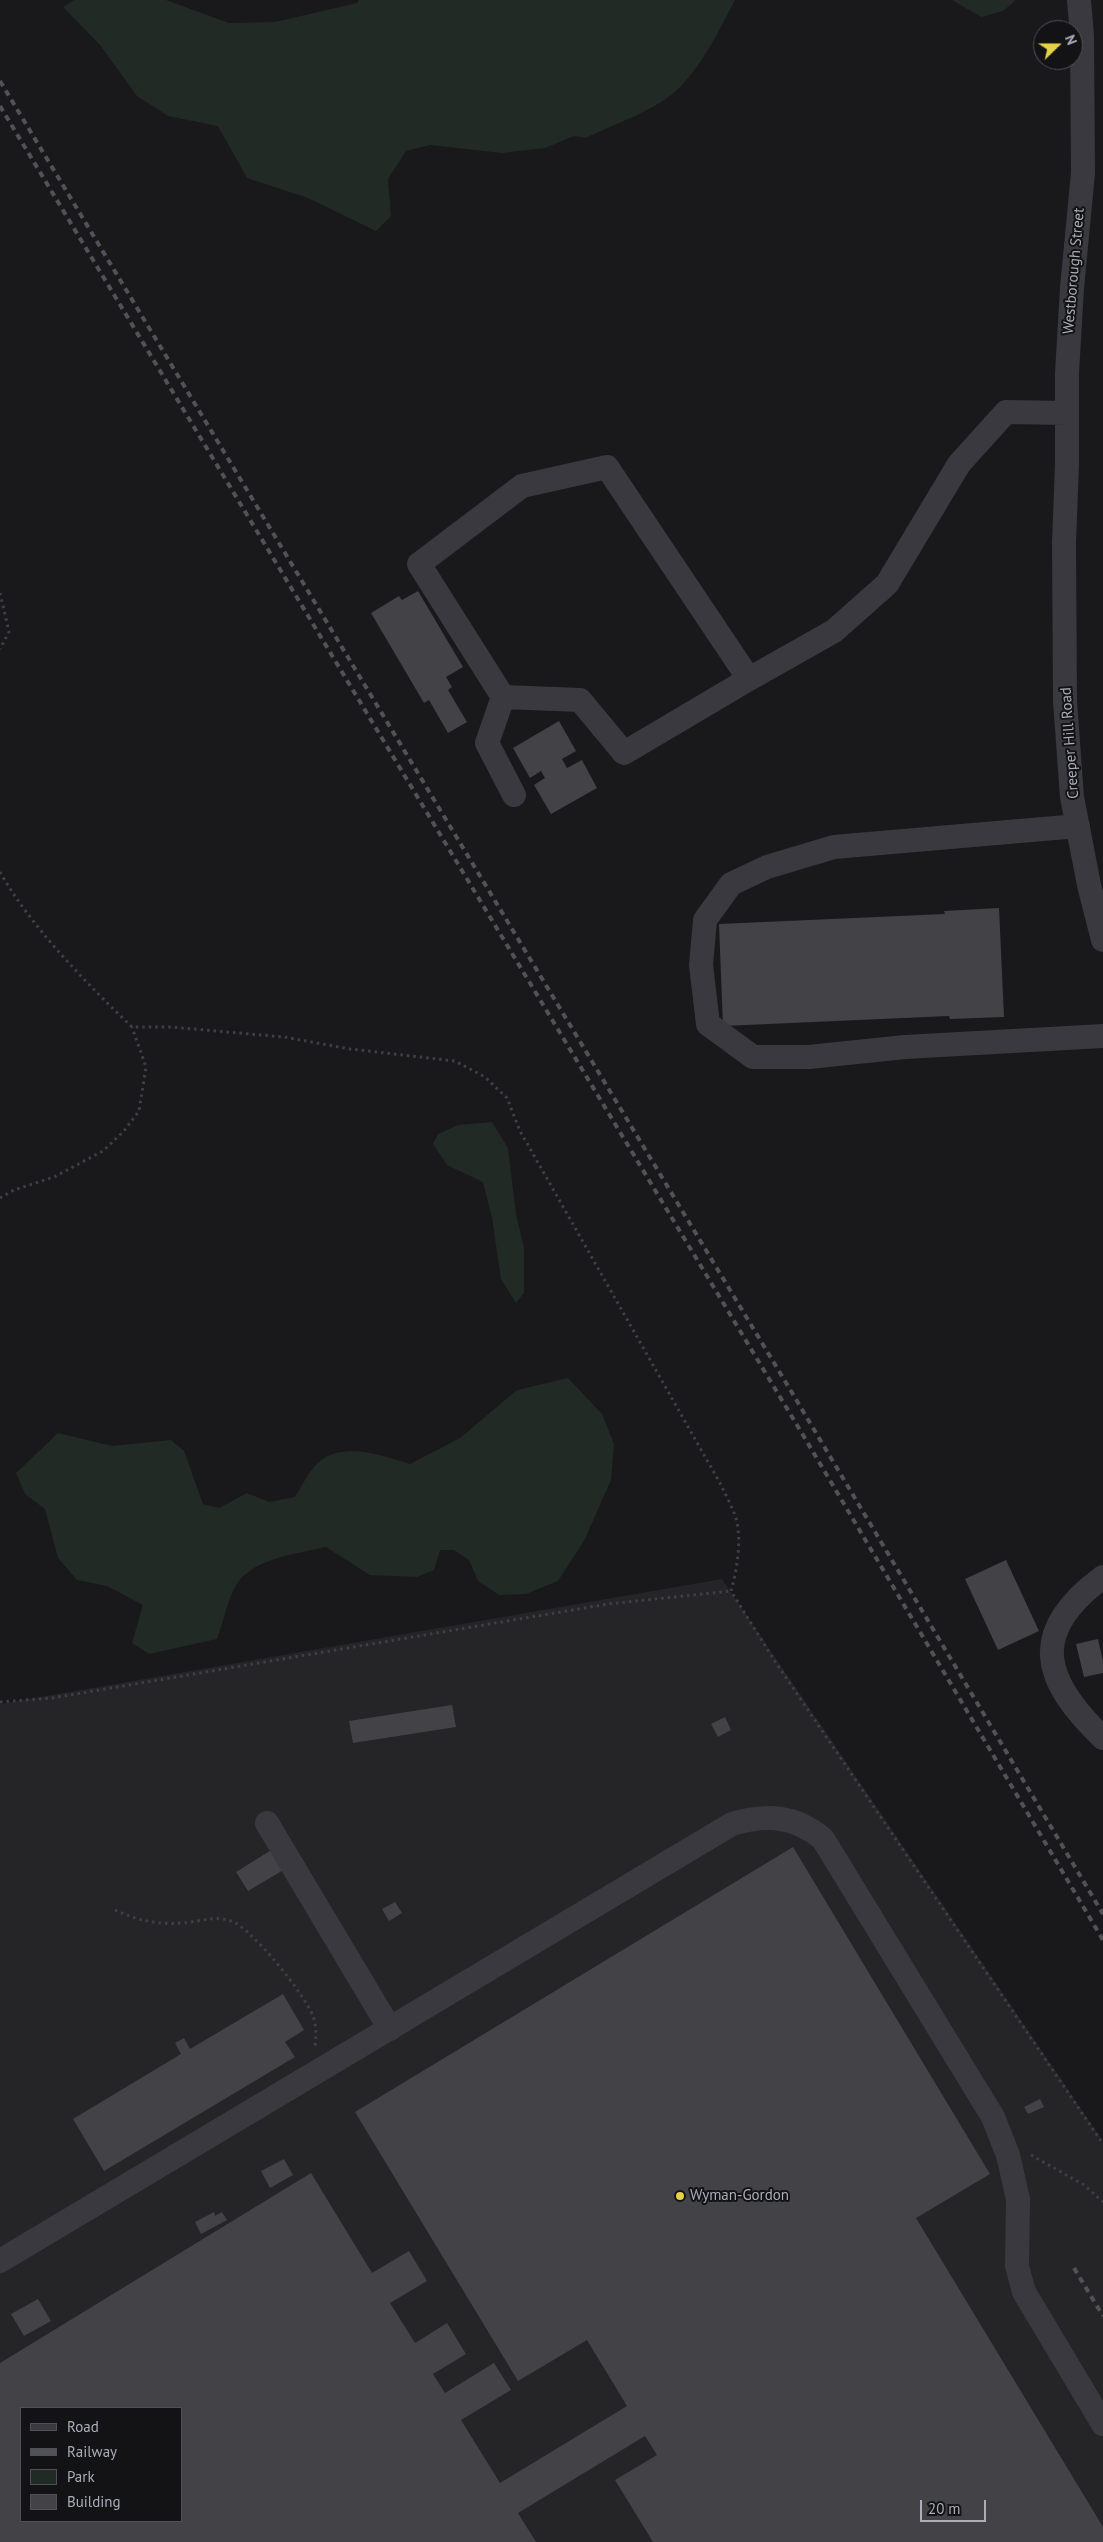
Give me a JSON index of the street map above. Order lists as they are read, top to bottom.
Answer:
{
  "streets": {
    "street": ["Westborough Street", "Creeper Hill Road"]
  },
  "crossings": [
    ["Westborough Street", "Creeper Hill Road"]
  ],
  "places": ["Wyman-Gordon"],
  "legend": [
    "Road",
    "Railway",
    "Park",
    "Building"
  ],
  "scale_bar": "20 m",
  "north": "right"
}
